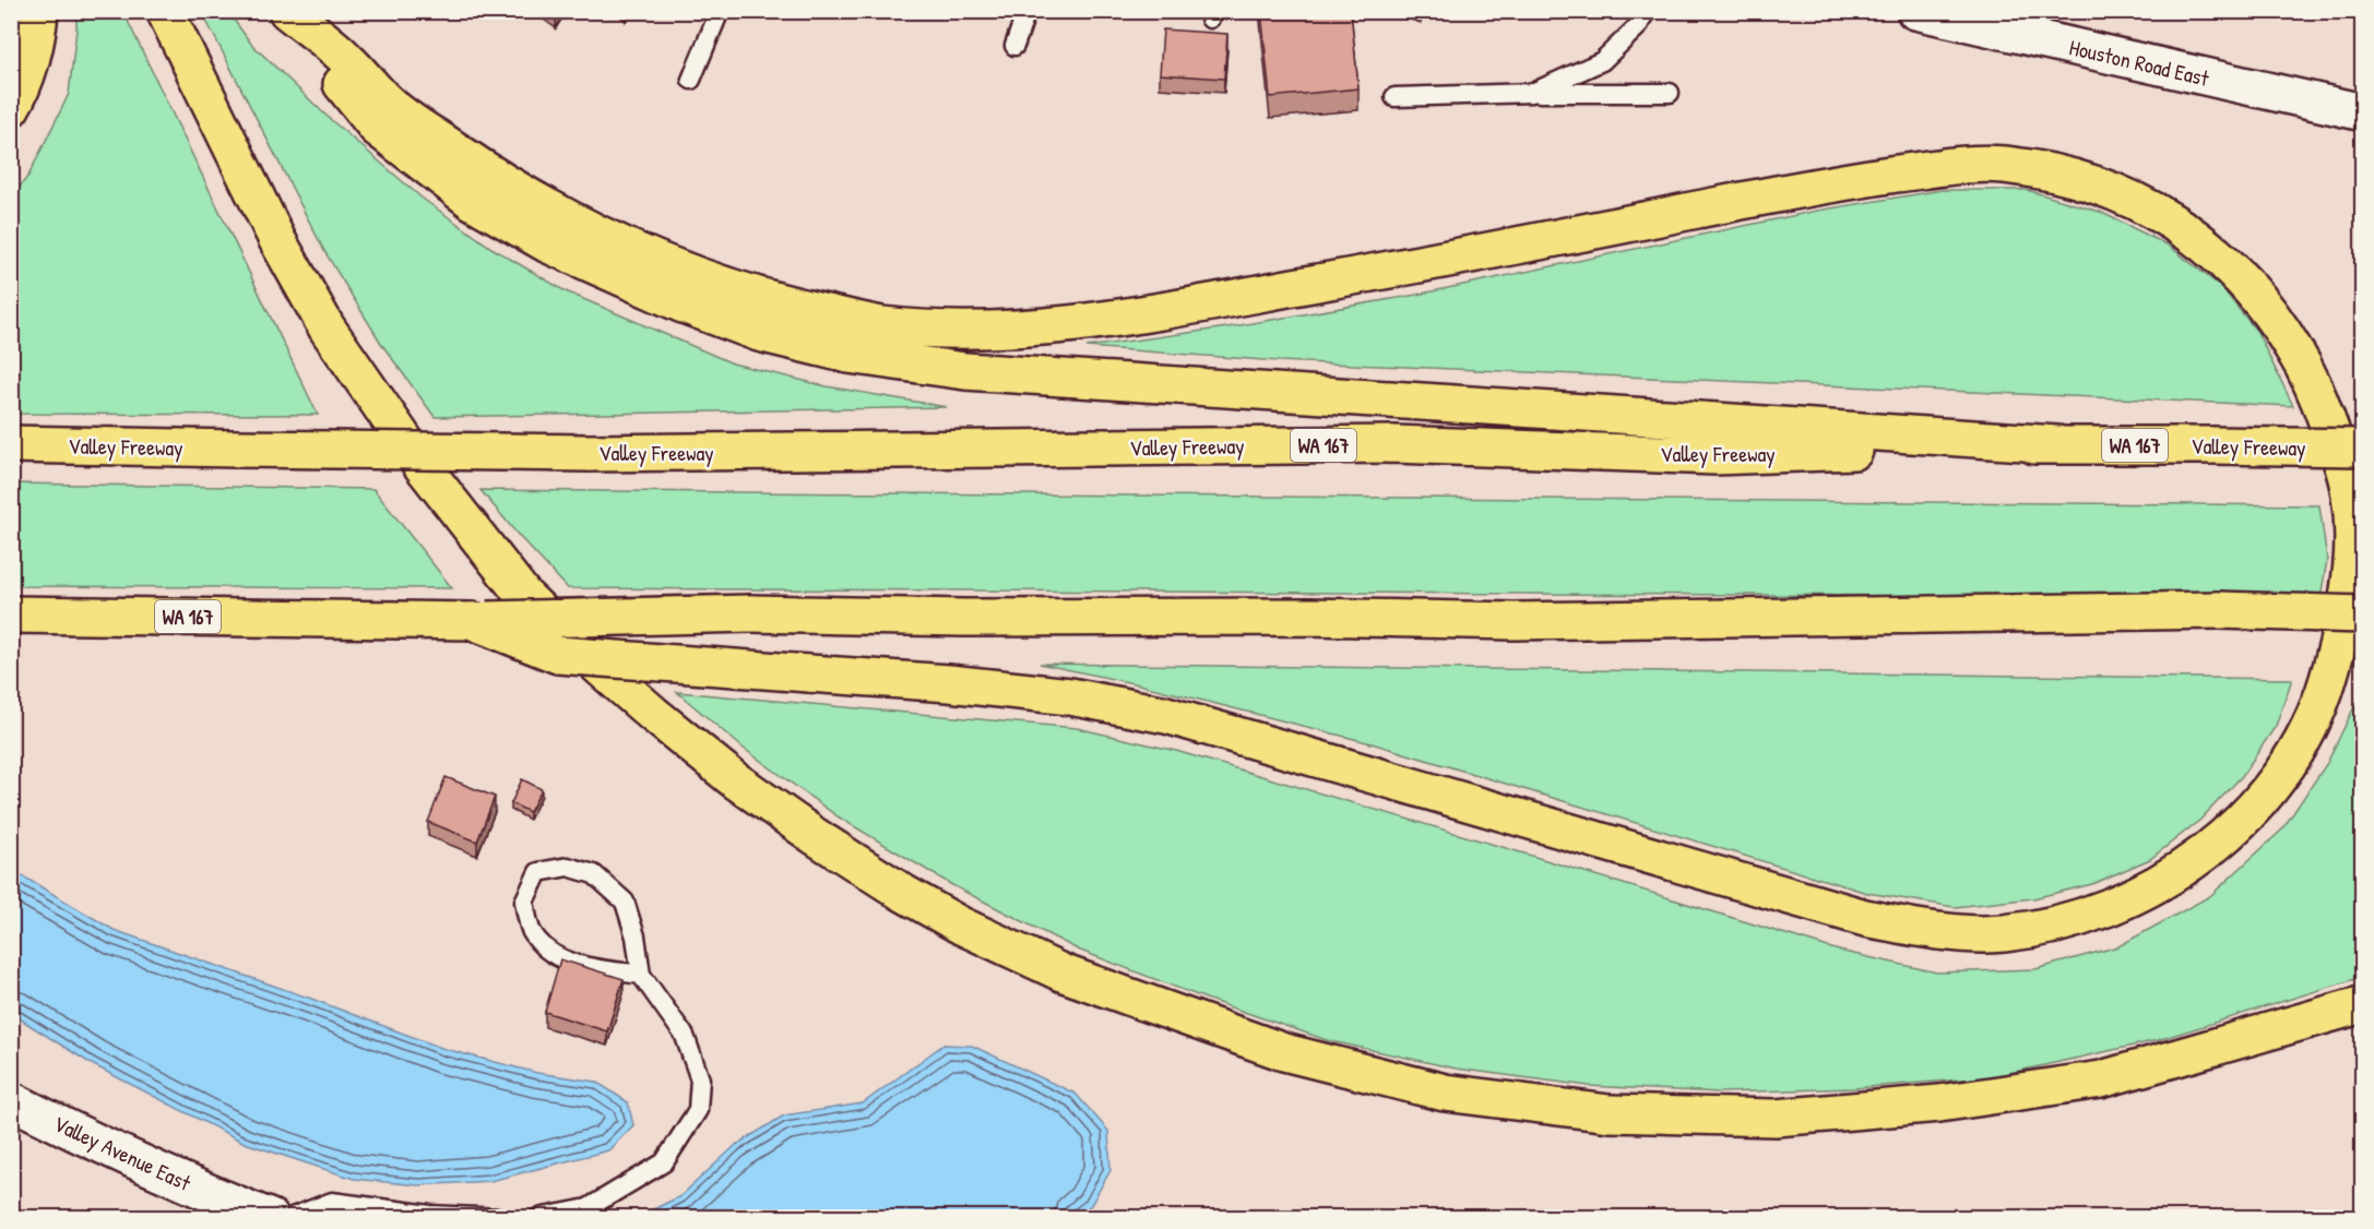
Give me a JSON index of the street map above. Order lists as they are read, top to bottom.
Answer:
{
  "streets": {
    "highway": ["WA 167", "Valley Freeway"],
    "street": ["Houston Road East", "Valley Avenue East"]
  }
}
